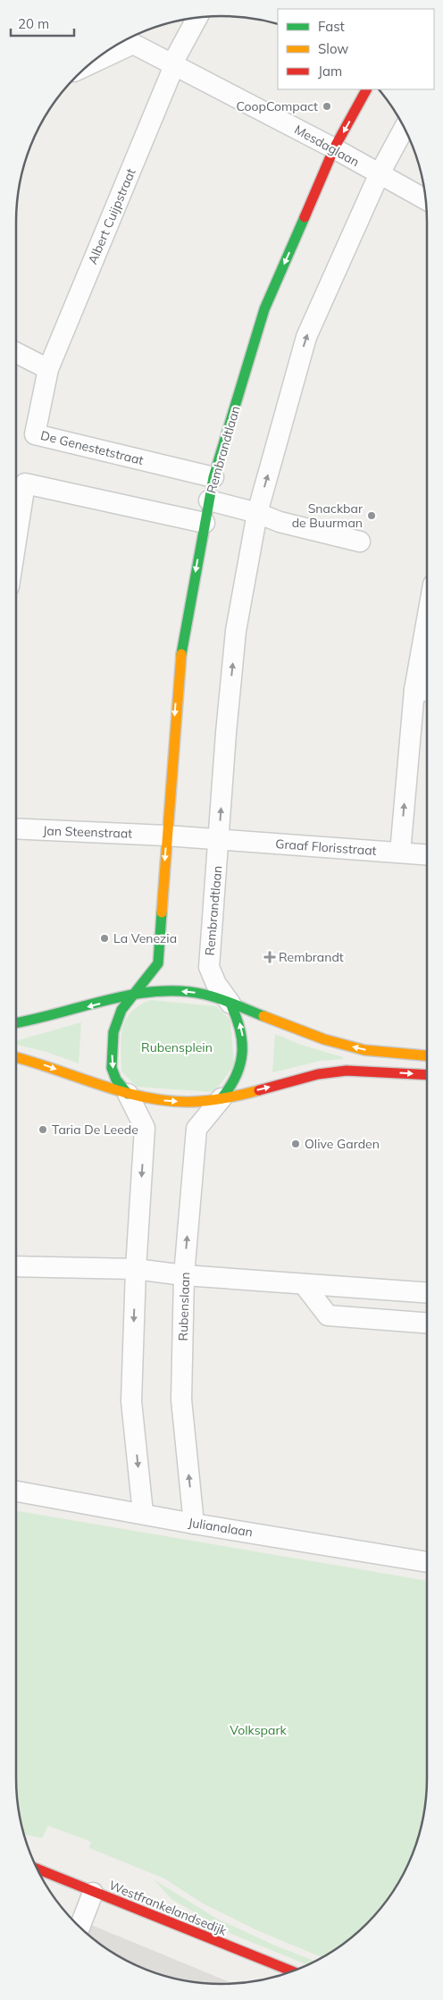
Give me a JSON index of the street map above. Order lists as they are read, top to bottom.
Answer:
{
  "streets": {
    "street": [
      "Mesdaglaan",
      "Albert Cuijpstraat",
      "De Genestetstraat",
      "Rembrandtlaan",
      "Jan Steenstraat",
      "Graaf Florisstraat",
      "Rubenslaan",
      "Julianalaan",
      "Westfrankelandsedijk"
    ]
  },
  "crossings": [
    ["Mesdaglaan", "Albert Cuijpstraat"],
    ["Mesdaglaan", "Rembrandtlaan"],
    ["Albert Cuijpstraat", "De Genestetstraat"],
    ["De Genestetstraat", "Rembrandtlaan"],
    ["Rembrandtlaan", "Jan Steenstraat"],
    ["Rembrandtlaan", "Graaf Florisstraat"],
    ["Rembrandtlaan", "Rubenslaan"],
    ["Rubenslaan", "Julianalaan"]
  ],
  "parks": ["Rubensplein", "Volkspark"],
  "places": {
    "other": [
      "CoopCompact",
      "Snackbar de Buurman",
      "La Venezia",
      "Taria De Leede",
      "Olive Garden"
    ],
    "health": ["Rembrandt"]
  },
  "legend": ["Fast", "Slow", "Jam"],
  "scale_bar": "20 m"
}
